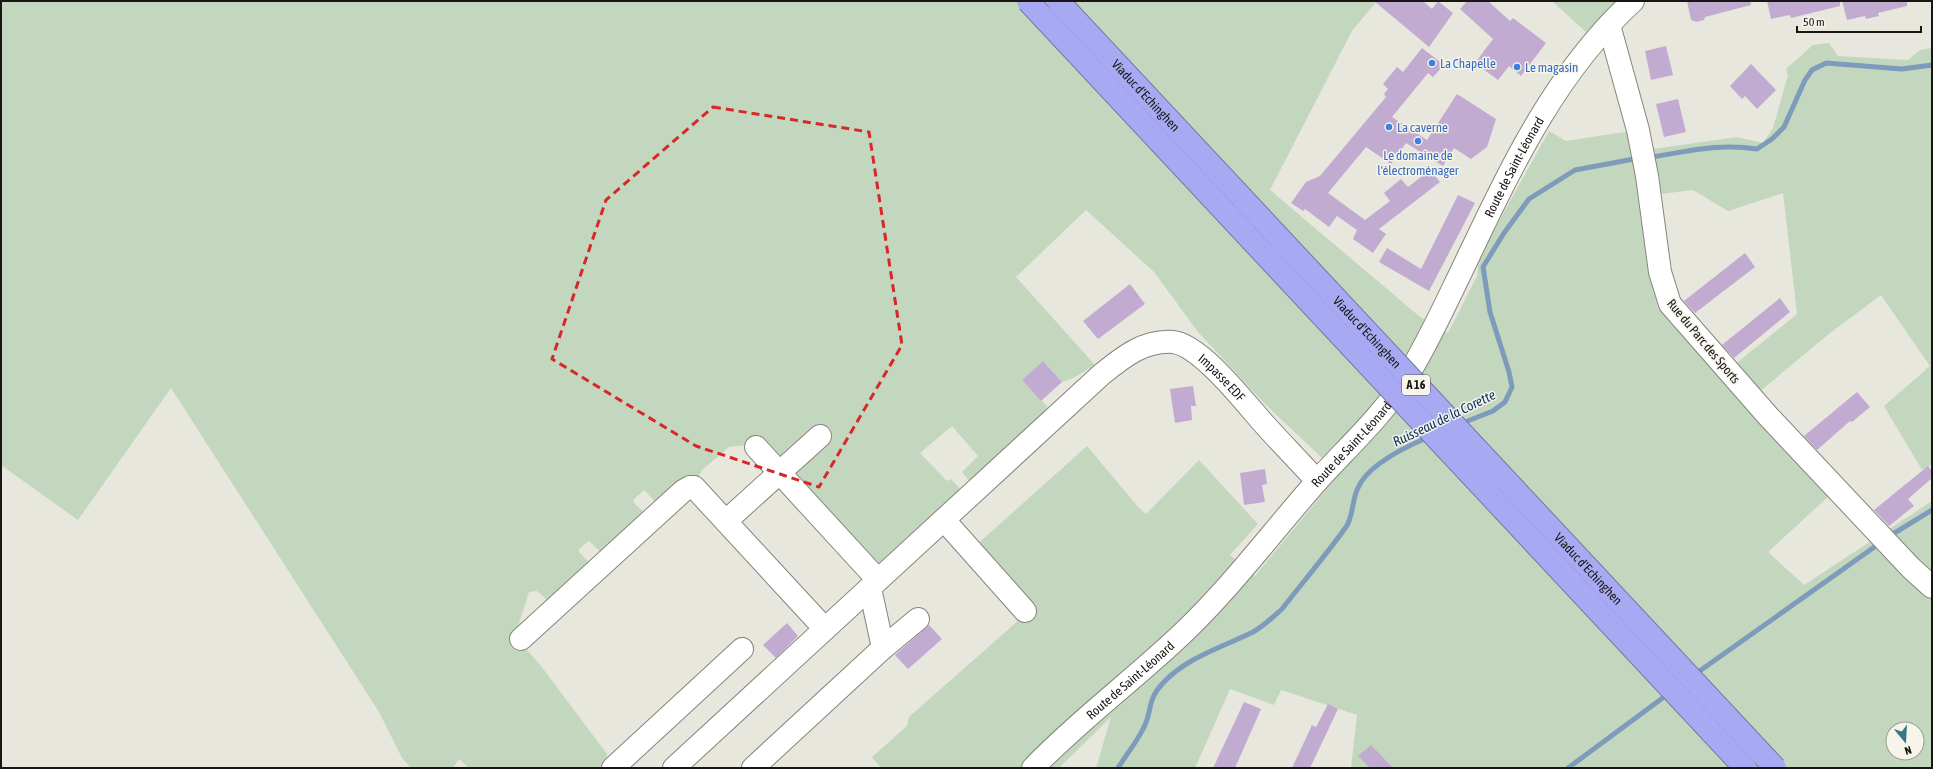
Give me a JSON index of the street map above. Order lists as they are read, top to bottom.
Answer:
{
  "streets": {
    "highway": ["Viaduc d'Echinghen", "A 16"],
    "street": ["Route de Saint-Léonard", "Rue du Parc des Sports", "Impasse EDF"]
  },
  "crossings": [
    ["Route de Saint-Léonard", "Rue du Parc des Sports"],
    ["Route de Saint-Léonard", "Impasse EDF"]
  ],
  "water": ["Ruisseau de la Corette"],
  "places": [
    "La Chapelle",
    "Le magasin",
    "La caverne",
    "Le domaine de l'électroménager"
  ],
  "scale_bar": "50 m",
  "north": "bottom"
}
